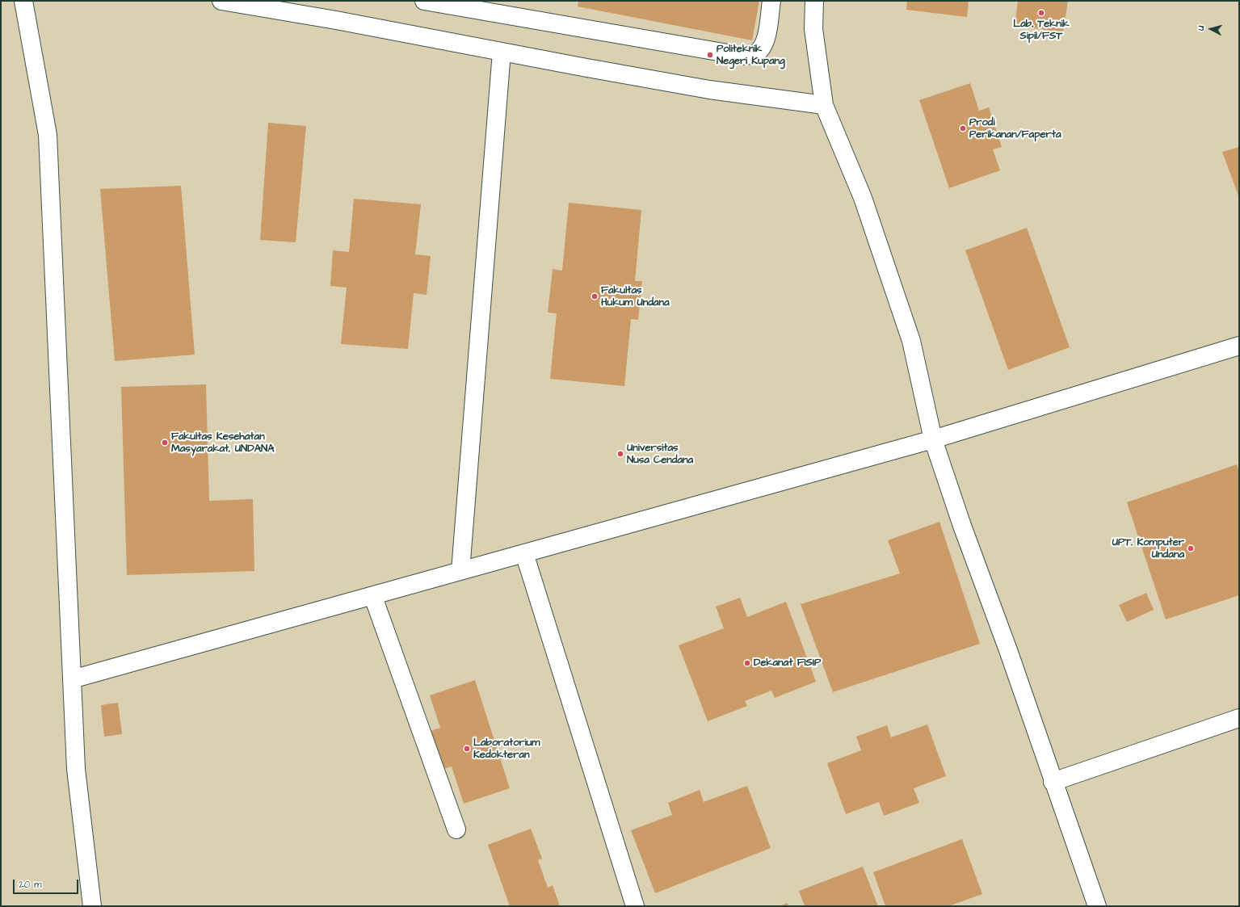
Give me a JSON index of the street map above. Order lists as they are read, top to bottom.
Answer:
{
  "places": [
    "Lab. Teknik Sipil/FST",
    "Politeknik Negeri Kupang",
    "Prodi Perikanan/Faperta",
    "Fakultas Hukum Undana",
    "Fakultas Kesehatan Masyarakat, UNDANA",
    "Universitas Nusa Cendana",
    "UPT. Komputer Undana",
    "Dekanat FISIP",
    "Laboratorium Kedokteran"
  ],
  "scale_bar": "20 m",
  "north": "left"
}
